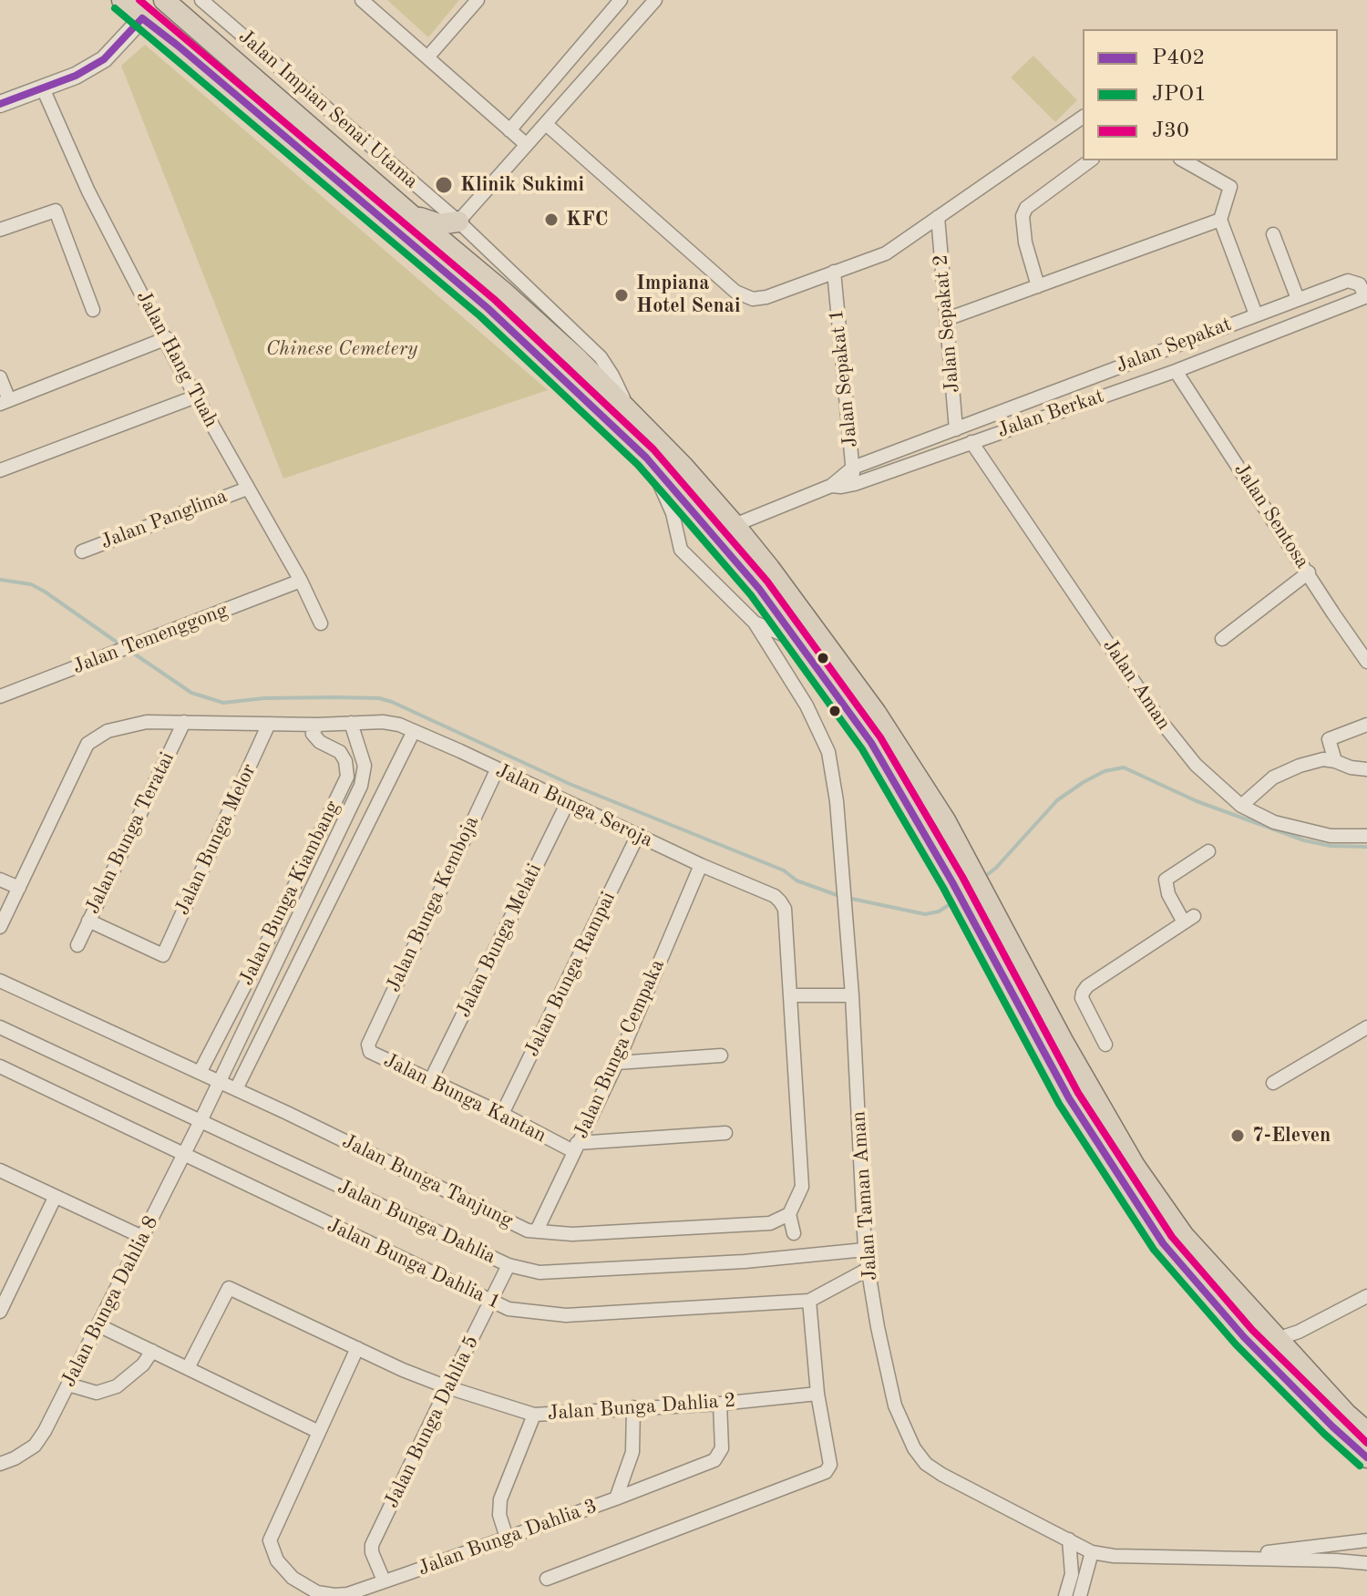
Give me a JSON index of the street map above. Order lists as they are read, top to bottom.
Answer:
{
  "streets": {
    "street": [
      "Jalan Impian Senai Utama",
      "Jalan Sepakat 2",
      "Jalan Sepakat",
      "Jalan Hang Tuah",
      "Jalan Sepakat 1",
      "Jalan Berkat",
      "Jalan Sentosa",
      "Jalan Panglima",
      "Jalan Temenggong",
      "Jalan Aman",
      "Jalan Bunga Seroja",
      "Jalan Bunga Teratai",
      "Jalan Bunga Melor",
      "Jalan Bunga Kiambang",
      "Jalan Bunga Kemboja",
      "Jalan Bunga Melati",
      "Jalan Bunga Rampai",
      "Jalan Bunga Cempaka",
      "Jalan Bunga Kantan",
      "Jalan Bunga Tanjung",
      "Jalan Taman Aman",
      "Jalan Bunga Dahlia",
      "Jalan Bunga Dahlia 1",
      "Jalan Bunga Dahlia 8",
      "Jalan Bunga Dahlia 2",
      "Jalan Bunga Dahlia 5",
      "Jalan Bunga Dahlia 3"
    ]
  },
  "crossings": [
    ["Jalan Sepakat 2", "Jalan Sepakat"],
    ["Jalan Sepakat", "Jalan Sepakat 1"],
    ["Jalan Sepakat", "Jalan Berkat"],
    ["Jalan Hang Tuah", "Jalan Panglima"],
    ["Jalan Hang Tuah", "Jalan Temenggong"],
    ["Jalan Sepakat 1", "Jalan Berkat"],
    ["Jalan Berkat", "Jalan Sentosa"],
    ["Jalan Berkat", "Jalan Aman"],
    ["Jalan Bunga Seroja", "Jalan Bunga Teratai"],
    ["Jalan Bunga Seroja", "Jalan Bunga Melor"],
    ["Jalan Bunga Seroja", "Jalan Bunga Kiambang"],
    ["Jalan Bunga Seroja", "Jalan Bunga Kemboja"],
    ["Jalan Bunga Seroja", "Jalan Bunga Melati"],
    ["Jalan Bunga Seroja", "Jalan Bunga Rampai"],
    ["Jalan Bunga Seroja", "Jalan Bunga Cempaka"],
    ["Jalan Bunga Seroja", "Jalan Bunga Tanjung"],
    ["Jalan Bunga Seroja", "Jalan Bunga Dahlia 8"],
    ["Jalan Bunga Teratai", "Jalan Bunga Melor"],
    ["Jalan Bunga Kiambang", "Jalan Bunga Tanjung"],
    ["Jalan Bunga Kemboja", "Jalan Bunga Kantan"],
    ["Jalan Bunga Melati", "Jalan Bunga Kantan"],
    ["Jalan Bunga Rampai", "Jalan Bunga Kantan"],
    ["Jalan Bunga Cempaka", "Jalan Bunga Kantan"],
    ["Jalan Bunga Cempaka", "Jalan Bunga Tanjung"],
    ["Jalan Bunga Tanjung", "Jalan Bunga Dahlia 8"],
    ["Jalan Taman Aman", "Jalan Bunga Dahlia"],
    ["Jalan Taman Aman", "Jalan Bunga Dahlia 1"],
    ["Jalan Bunga Dahlia", "Jalan Bunga Dahlia 8"],
    ["Jalan Bunga Dahlia", "Jalan Bunga Dahlia 5"],
    ["Jalan Bunga Dahlia 1", "Jalan Bunga Dahlia 8"],
    ["Jalan Bunga Dahlia 1", "Jalan Bunga Dahlia 5"],
    ["Jalan Bunga Dahlia 2", "Jalan Bunga Dahlia 5"],
    ["Jalan Bunga Dahlia 2", "Jalan Bunga Dahlia 3"],
    ["Jalan Bunga Dahlia 5", "Jalan Bunga Dahlia 3"]
  ],
  "parks": ["Chinese Cemetery"],
  "places": [
    "Klinik Sukimi",
    "KFC",
    "Impiana Hotel Senai",
    "7-Eleven"
  ],
  "lines": ["transit line J30", "transit line JPO1", "transit line P402"],
  "legend": ["P402", "JPO1", "J30"]
}
